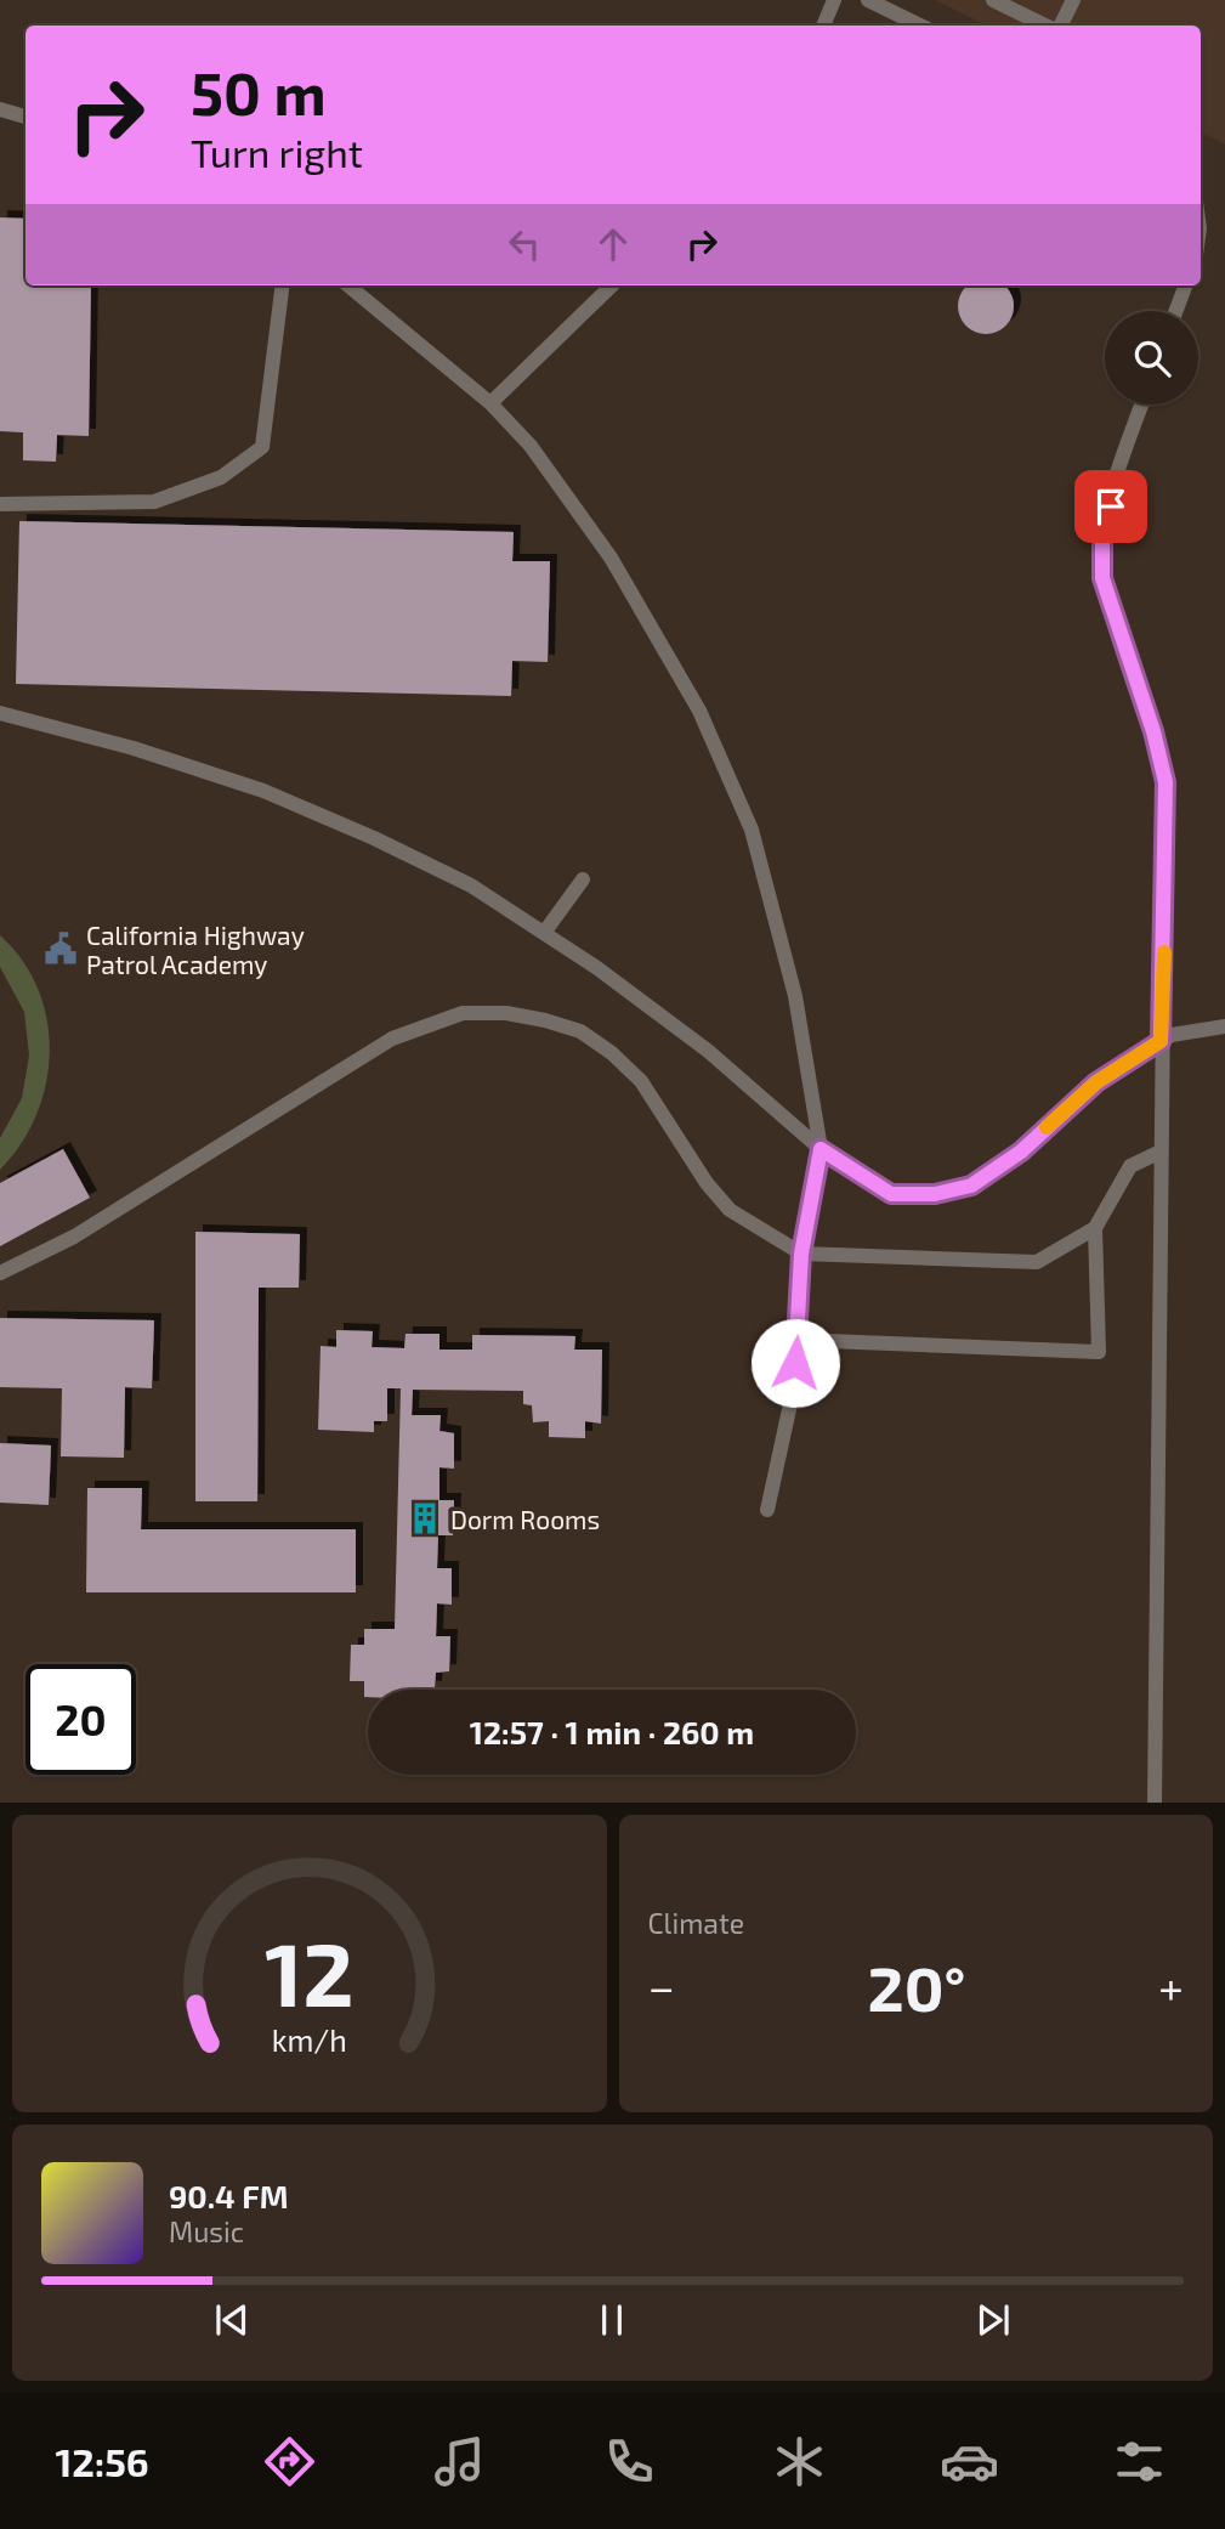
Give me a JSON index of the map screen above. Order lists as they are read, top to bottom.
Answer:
{
  "places": {
    "public building": ["California Highway Patrol Academy"],
    "building": ["Dorm Rooms"]
  },
  "page": {
    "turn": ["50 m", "Turn right"],
    "limit": "20",
    "trip": "12:57 · 1 min · 260 m",
    "tile": "Climate",
    "heat": ["−", "20°", "+"],
    "song": ["90.4 FM", "Music"],
    "tabs": "12:56",
    "gauge": ["12", "km/h"]
  }
}
